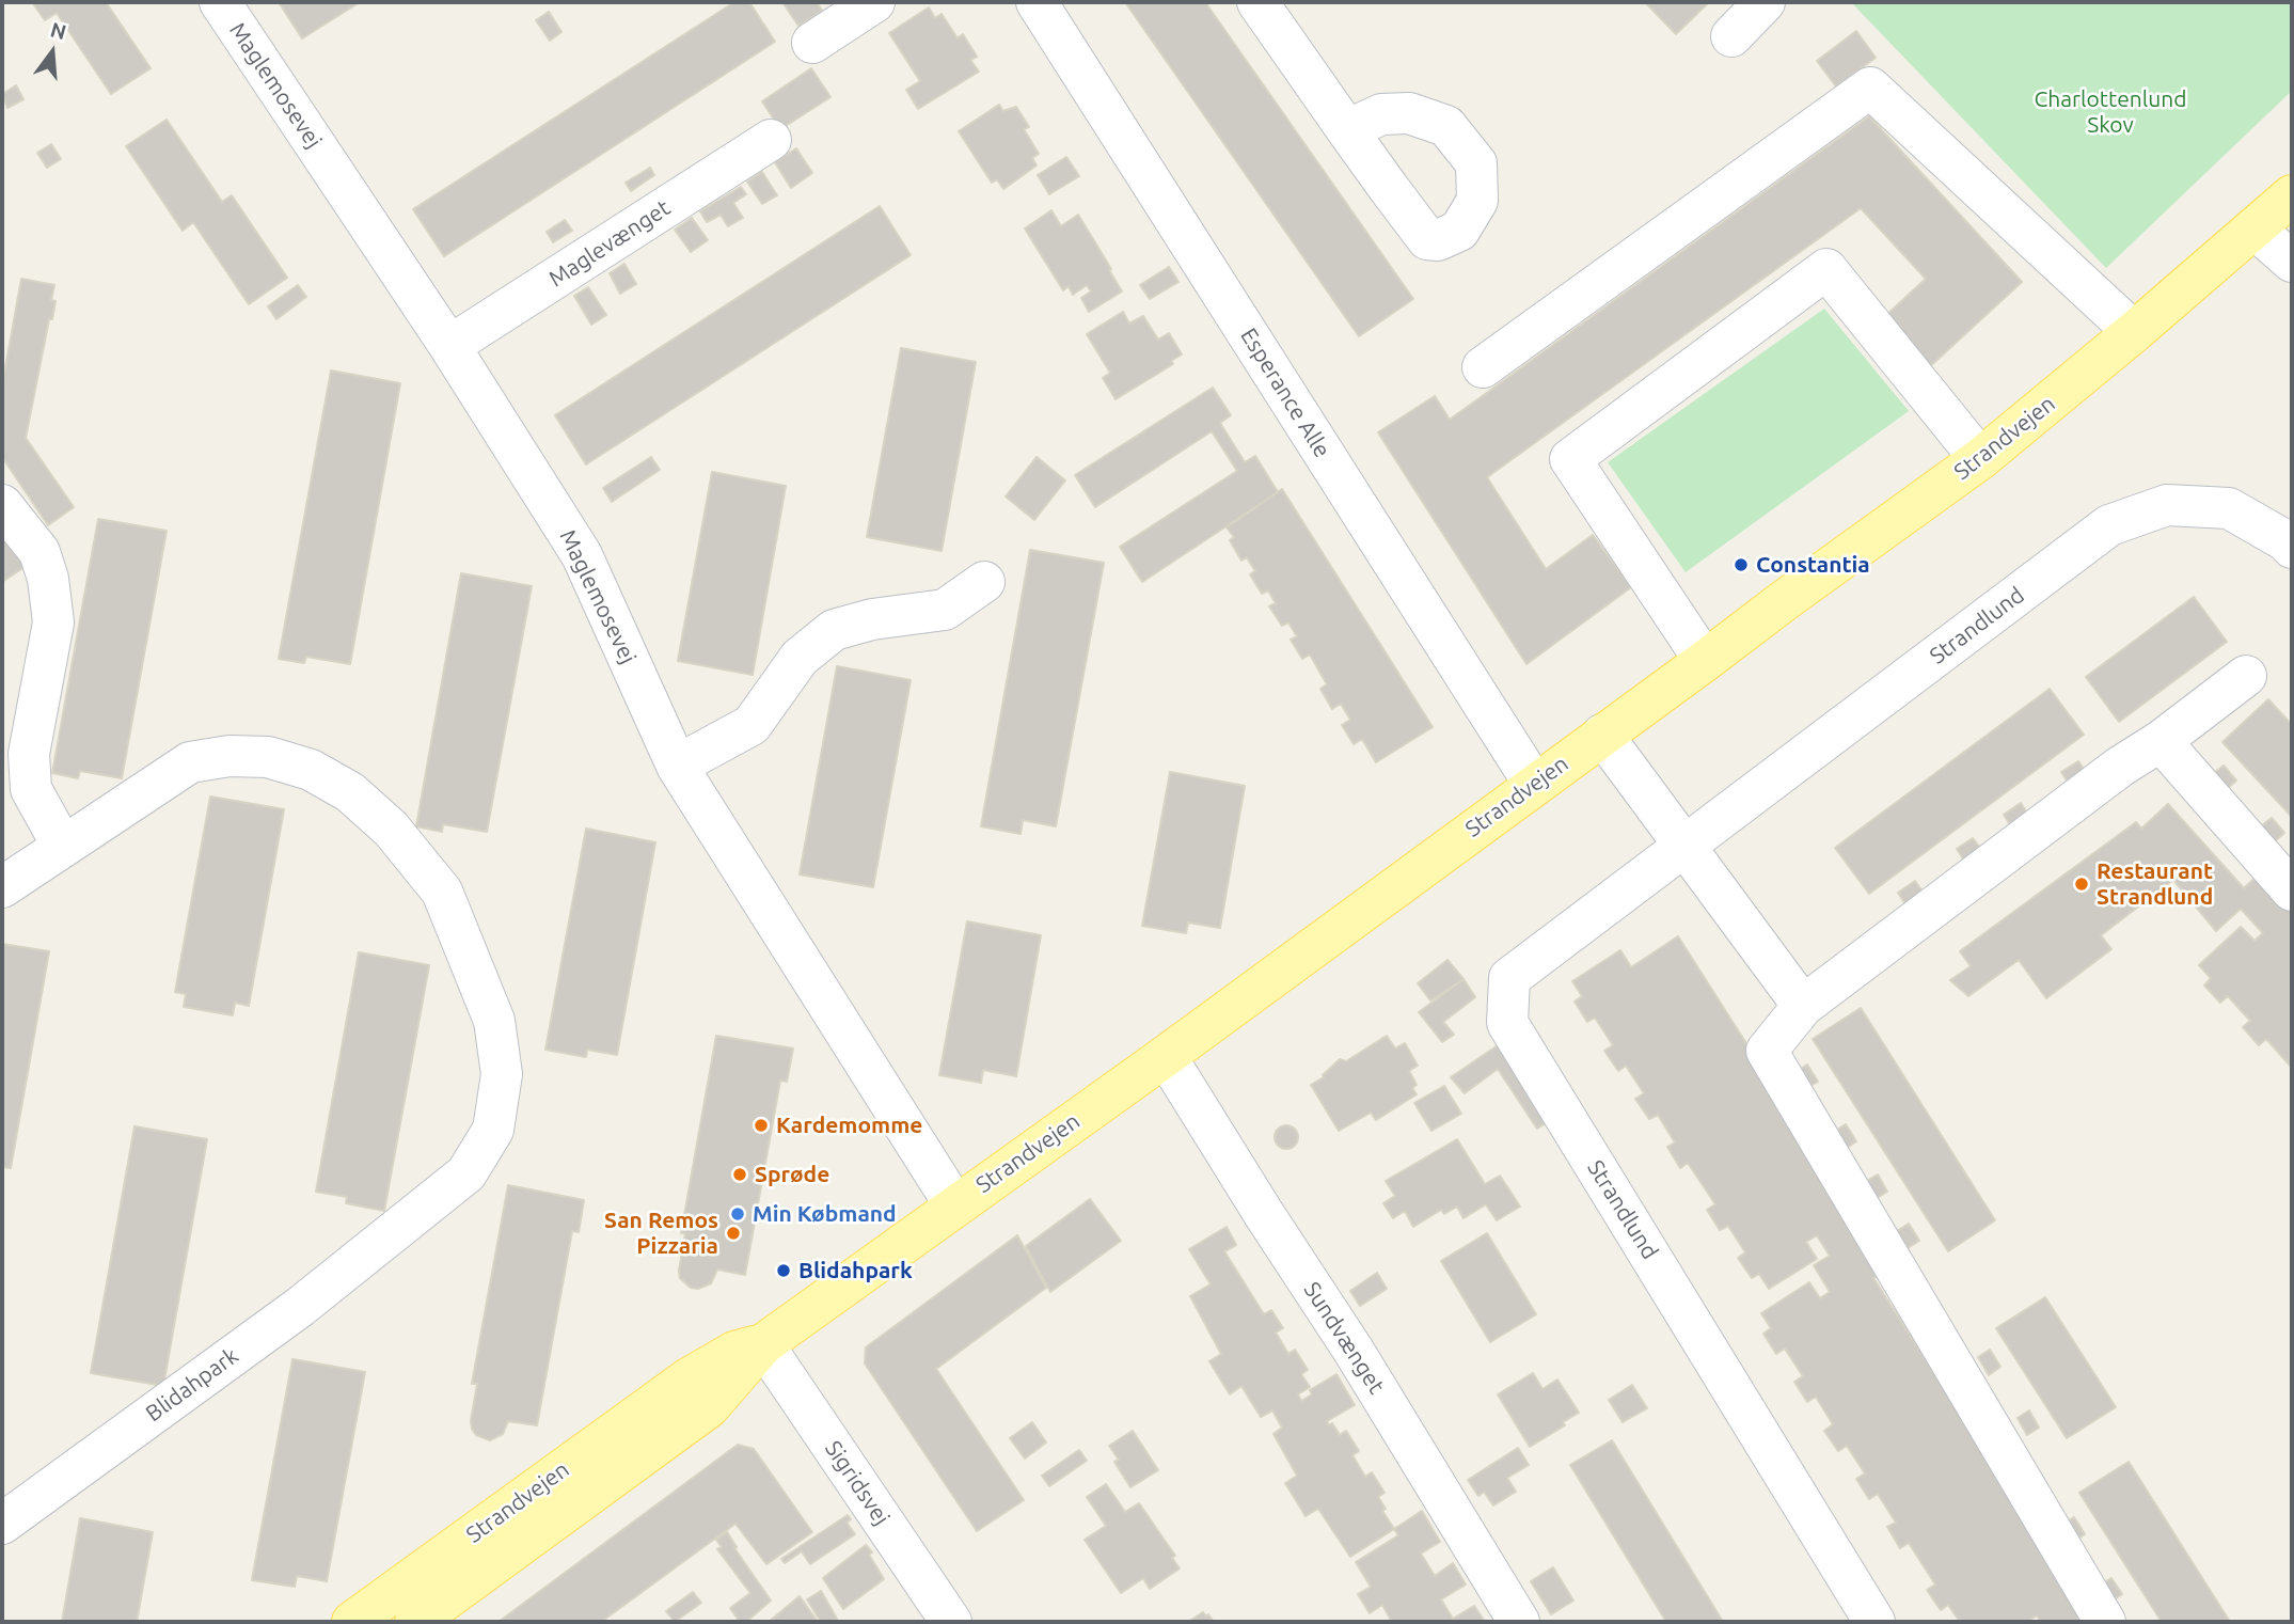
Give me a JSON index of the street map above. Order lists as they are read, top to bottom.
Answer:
{
  "streets": {
    "main road": ["Strandvejen"],
    "street": [
      "Maglemosevej",
      "Maglevænget",
      "Esperance Alle",
      "Strandlund",
      "Sundvænget",
      "Blidahpark",
      "Sigridsvej"
    ]
  },
  "crossings": [
    ["Maglemosevej", "Maglevænget"],
    ["Maglemosevej", "Strandvejen"],
    ["Esperance Alle", "Strandvejen"],
    ["Strandvejen", "Sundvænget"],
    ["Strandvejen", "Sigridsvej"]
  ],
  "parks": ["Charlottenlund Skov"],
  "places": [
    "Constantia",
    "Restaurant Strandlund",
    "Kardemomme",
    "Sprøde",
    "Min Købmand",
    "San Remos Pizzaria",
    "Blidahpark"
  ],
  "north": "top"
}
